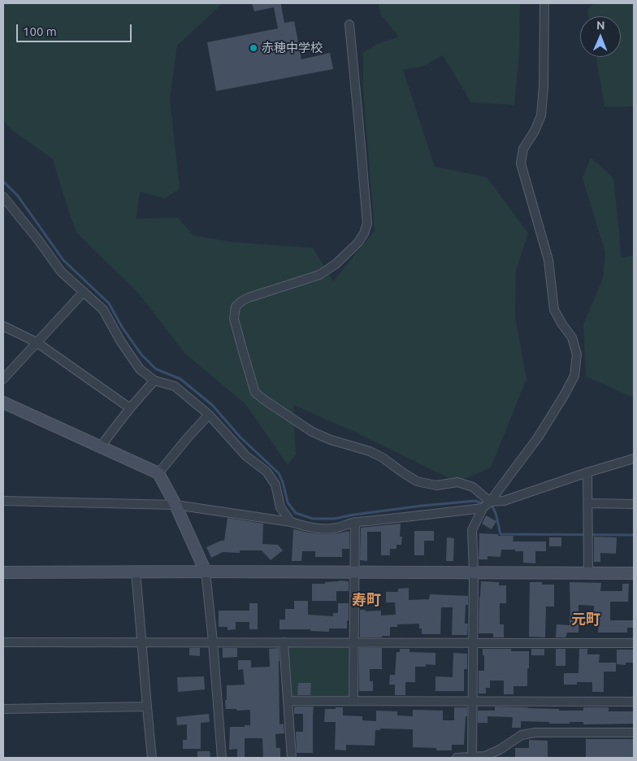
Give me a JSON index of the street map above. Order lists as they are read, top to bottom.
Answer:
{
  "districts": ["寿町", "元町"],
  "places": ["赤穂中学校"],
  "scale_bar": "100 m",
  "north": "top"
}
